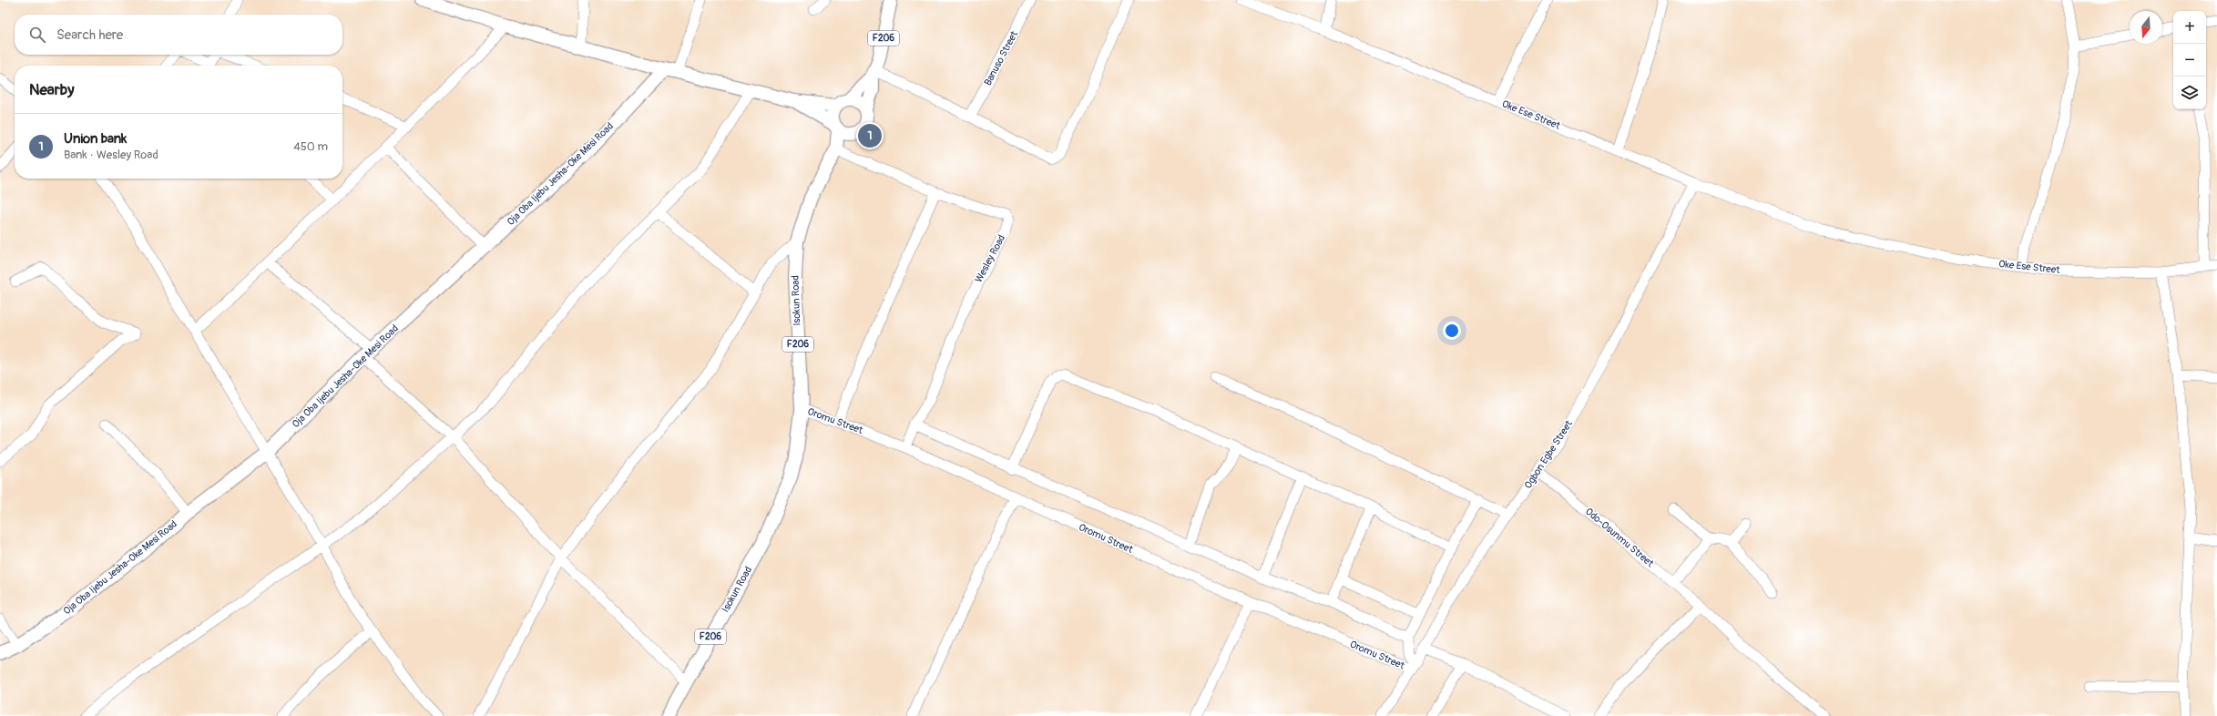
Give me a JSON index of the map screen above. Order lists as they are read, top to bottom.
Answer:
{
  "streets": {
    "main road": ["F206", "Oja Oba Ijebu Jesha-Oke Mesi Road", "Isokun Road"],
    "street": [
      "Banuso Street",
      "Oke Ese Street",
      "Wesley Road",
      "Oromu Street",
      "Ogbon Egbe Street",
      "Odo-Osunmu Street"
    ]
  },
  "crossings": [
    ["F206", "Wesley Road"],
    ["F206", "Isokun Road"],
    ["Oke Ese Street", "Ogbon Egbe Street"],
    ["Wesley Road", "Isokun Road"],
    ["Wesley Road", "Oromu Street"],
    ["Isokun Road", "Oromu Street"],
    ["Oromu Street", "Ogbon Egbe Street"],
    ["Ogbon Egbe Street", "Odo-Osunmu Street"]
  ],
  "north": "bottom",
  "page": {
    "map_buttons": ["+", "−"],
    "search": "Search here",
    "heading": "Nearby",
    "list": [
      {
        "mark": "1",
        "name": "Union bank",
        "note": "Bank · Wesley Road",
        "value": "450 m"
      }
    ],
    "pins": "1"
  }
}
